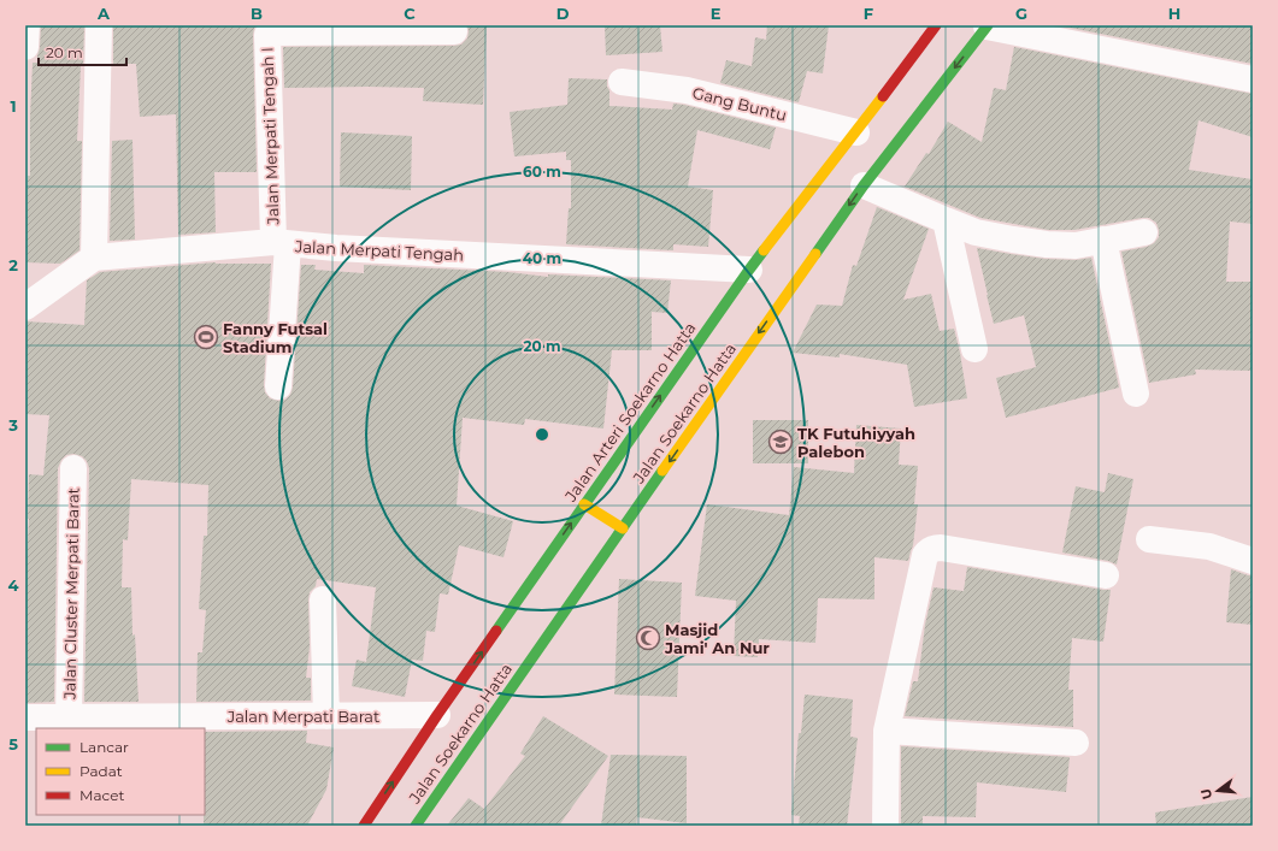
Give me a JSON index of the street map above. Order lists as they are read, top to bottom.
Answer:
{
  "streets": {
    "main road": ["Jalan Arteri Soekarno Hatta", "Jalan Soekarno Hatta"],
    "street": [
      "Gang Buntu",
      "Jalan Merpati Tengah I",
      "Jalan Merpati Tengah",
      "Jalan Cluster Merpati Barat",
      "Jalan Merpati Barat"
    ]
  },
  "crossings": [
    ["Gang Buntu", "Jalan Arteri Soekarno Hatta"],
    ["Jalan Merpati Tengah I", "Jalan Merpati Tengah"],
    ["Jalan Merpati Tengah", "Jalan Arteri Soekarno Hatta"],
    ["Jalan Arteri Soekarno Hatta", "Jalan Merpati Barat"],
    ["Jalan Cluster Merpati Barat", "Jalan Merpati Barat"]
  ],
  "one_way": ["Jalan Arteri Soekarno Hatta", "Jalan Soekarno Hatta"],
  "places": {
    "sports": ["Fanny Futsal Stadium"],
    "school or university": ["TK Futuhiyyah Palebon"],
    "mosque": ["Masjid Jami' An Nur"]
  },
  "legend": ["Lancar", "Padat", "Macet"],
  "scale_bar": "20 m",
  "north": "left",
  "grid": {
    "columns": [
      "A",
      "B",
      "C",
      "D",
      "E",
      "F",
      "G",
      "H"
    ],
    "rows": [
      "1",
      "2",
      "3",
      "4",
      "5"
    ]
  },
  "rings": ["60 m", "40 m", "20 m"]
}
